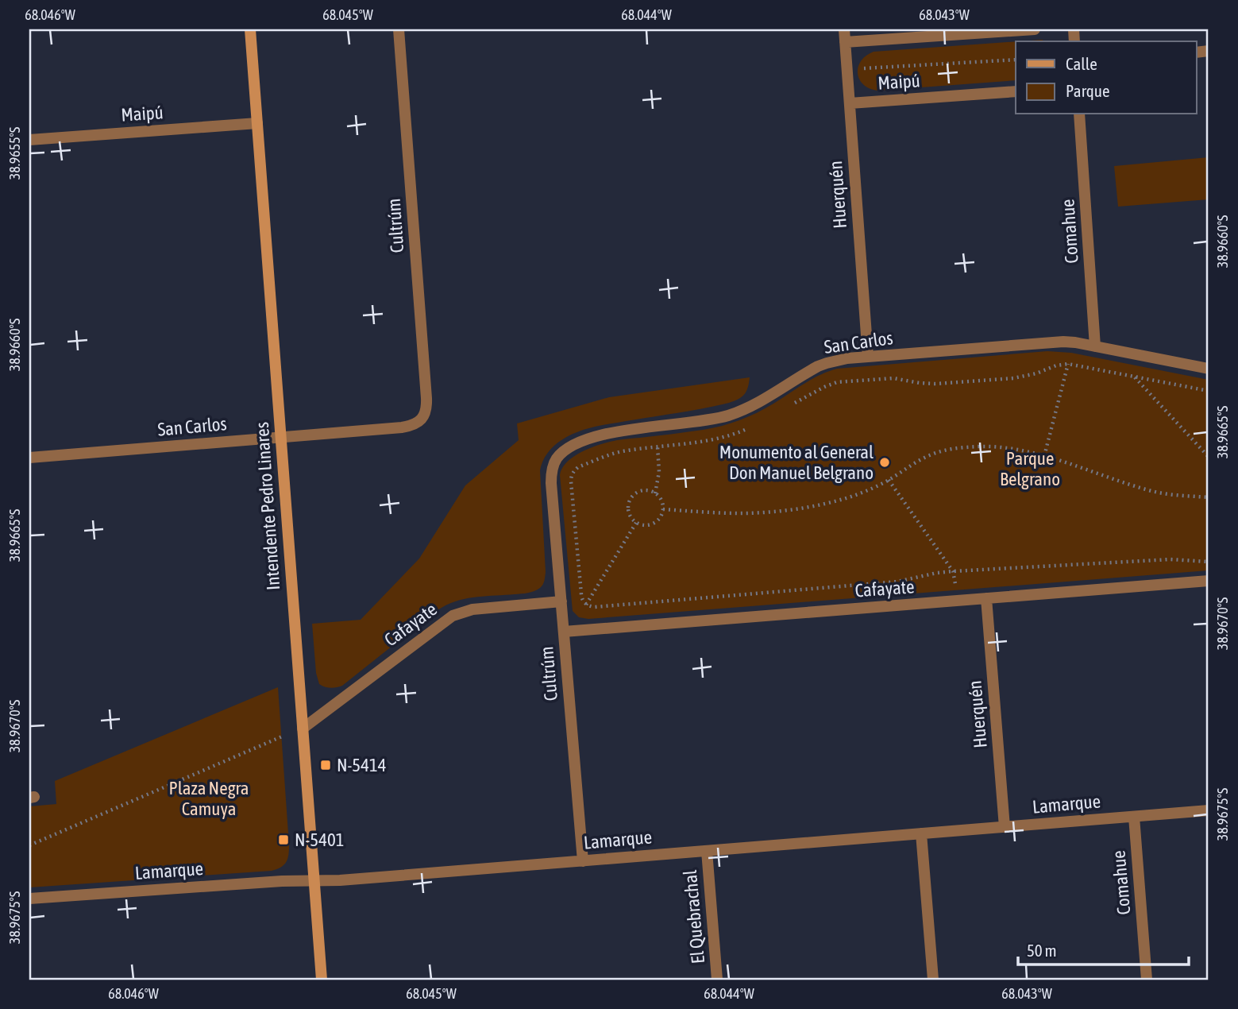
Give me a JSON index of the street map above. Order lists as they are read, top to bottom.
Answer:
{
  "streets": {
    "main road": ["Intendente Pedro Linares"],
    "street": [
      "Maipú",
      "Huerquén",
      "Cultrúm",
      "Comahue",
      "San Carlos",
      "Cafayate",
      "Lamarque",
      "El Quebrachal"
    ]
  },
  "crossings": [
    ["Maipú", "Huerquén"],
    ["Maipú", "Intendente Pedro Linares"],
    ["Huerquén", "San Carlos"],
    ["Huerquén", "Cafayate"],
    ["Huerquén", "Lamarque"],
    ["Cultrúm", "San Carlos"],
    ["Cultrúm", "Cafayate"],
    ["Cultrúm", "Lamarque"],
    ["Comahue", "San Carlos"],
    ["Comahue", "Lamarque"],
    ["San Carlos", "Intendente Pedro Linares"],
    ["Intendente Pedro Linares", "Cafayate"],
    ["Intendente Pedro Linares", "Lamarque"],
    ["Lamarque", "El Quebrachal"]
  ],
  "parks": ["Parque Belgrano", "Plaza Negra Camuya"],
  "places": {
    "other": ["Monumento al General Don Manuel Belgrano"],
    "transit": ["N-5414", "N-5401"]
  },
  "legend": ["Calle", "Parque"],
  "scale_bar": "50 m",
  "coordinates": [
    "68.046°W",
    "68.045°W",
    "68.044°W",
    "68.043°W",
    "38.9655°S",
    "38.9660°S",
    "38.9665°S",
    "38.9670°S",
    "38.9675°S"
  ]
}
